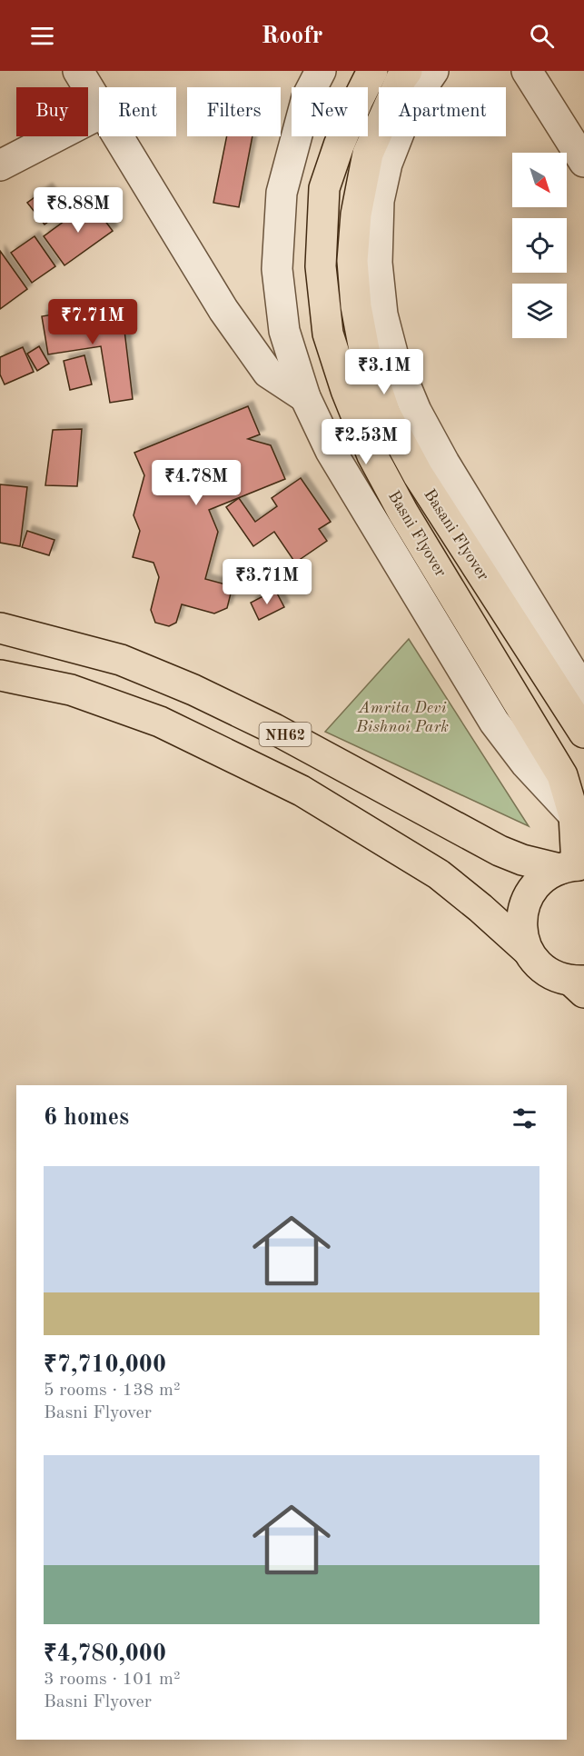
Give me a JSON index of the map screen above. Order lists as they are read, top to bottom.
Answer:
{
  "streets": {
    "main road": ["Basni Flyover", "Basani Flyover", "NH62"]
  },
  "parks": ["Amrita Devi Bishnoi Park"],
  "north": "bottom right",
  "page": {
    "header": "Roofr",
    "chip": [
      "Buy",
      "Rent",
      "Filters",
      "New",
      "Apartment"
    ],
    "price": [
      "₹8.88M",
      "₹7.71M",
      "₹3.1M",
      "₹2.53M",
      "₹4.78M",
      "₹3.71M"
    ],
    "heading": "6 homes",
    "list": [
      {
        "name": "₹7,710,000",
        "note": "5 rooms · 138 m² · Basni Flyover"
      },
      {
        "name": "₹4,780,000",
        "note": "3 rooms · 101 m² · Basni Flyover"
      }
    ]
  }
}
